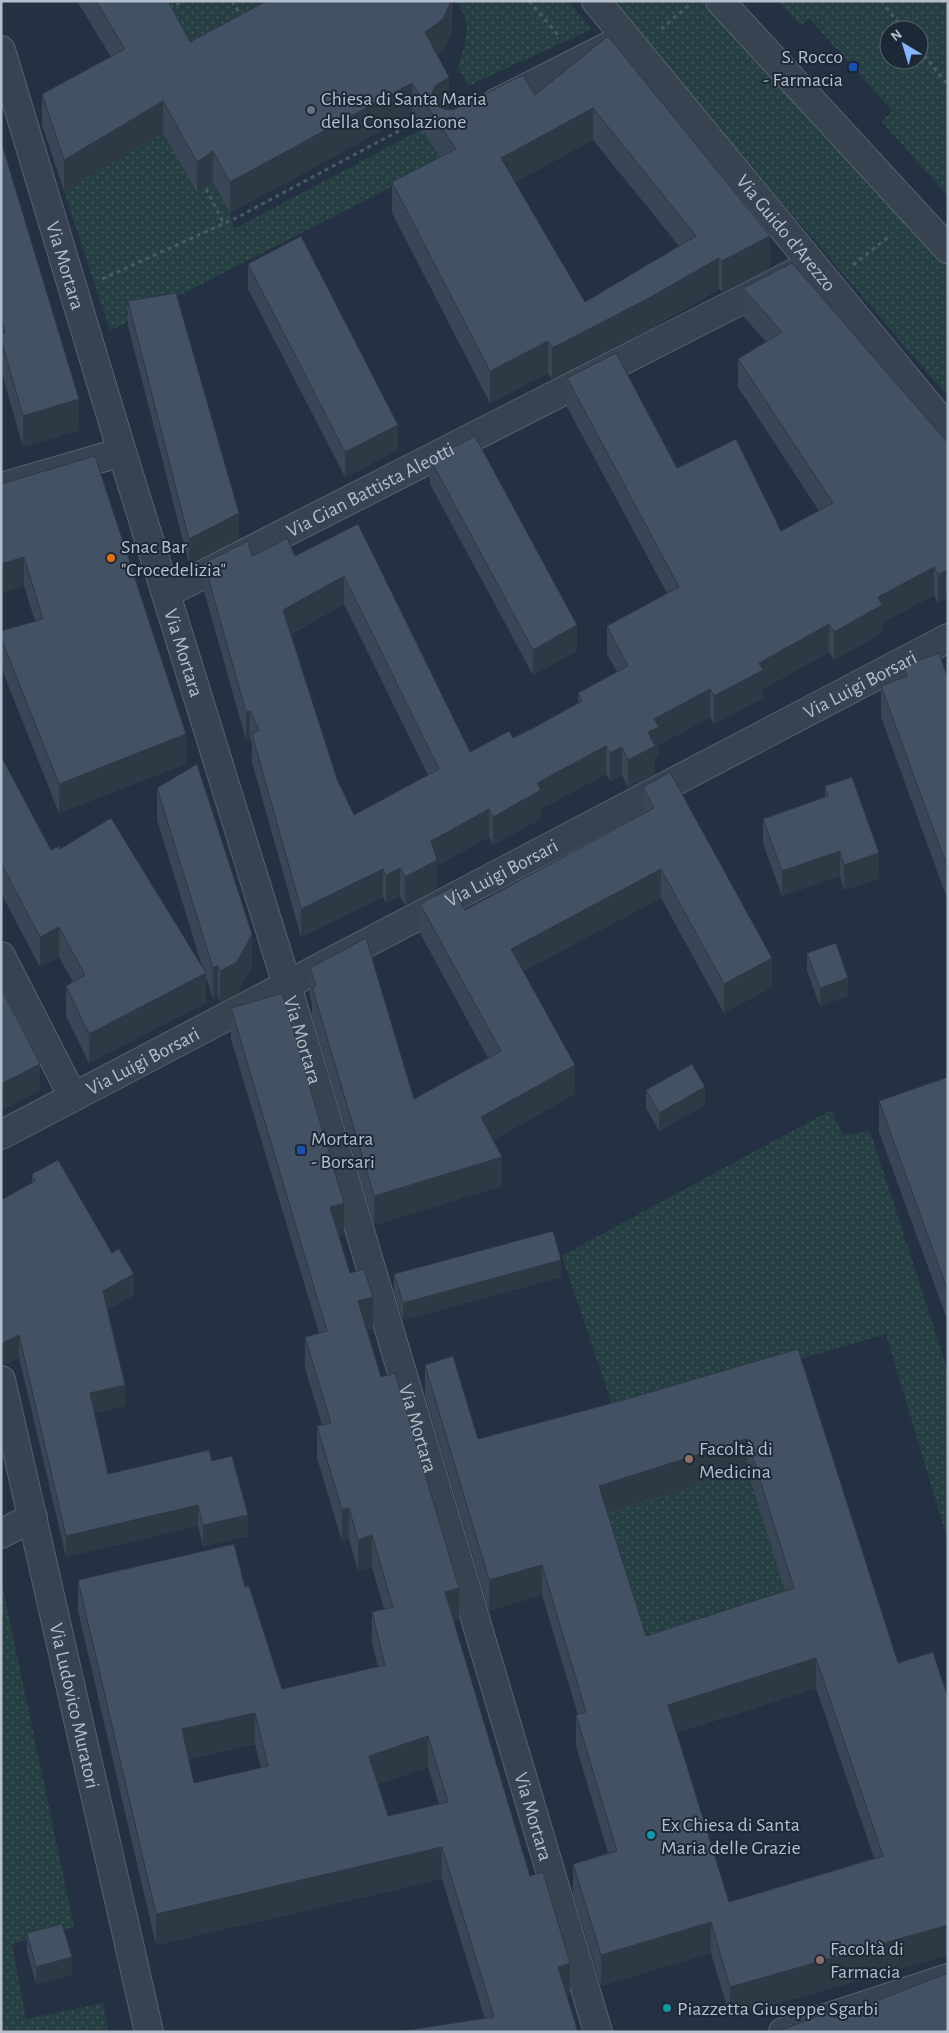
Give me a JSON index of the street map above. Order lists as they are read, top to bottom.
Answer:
{
  "streets": {
    "street": [
      "Via Guido d'Arezzo",
      "Via Mortara",
      "Via Gian Battista Aleotti",
      "Via Luigi Borsari",
      "Via Ludovico Muratori"
    ]
  },
  "crossings": [
    ["Via Guido d'Arezzo", "Via Gian Battista Aleotti"],
    ["Via Mortara", "Via Gian Battista Aleotti"],
    ["Via Mortara", "Via Luigi Borsari"]
  ],
  "places": {
    "transit": ["S. Rocco - Farmacia", "Mortara - Borsari"],
    "other": [
      "Chiesa di Santa Maria della Consolazione",
      "Snac Bar \"Crocedelizia\"",
      "Facoltà di Medicina",
      "Ex Chiesa di Santa Maria delle Grazie",
      "Facoltà di Farmacia",
      "Piazzetta Giuseppe Sgarbi"
    ]
  },
  "north": "top left"
}
